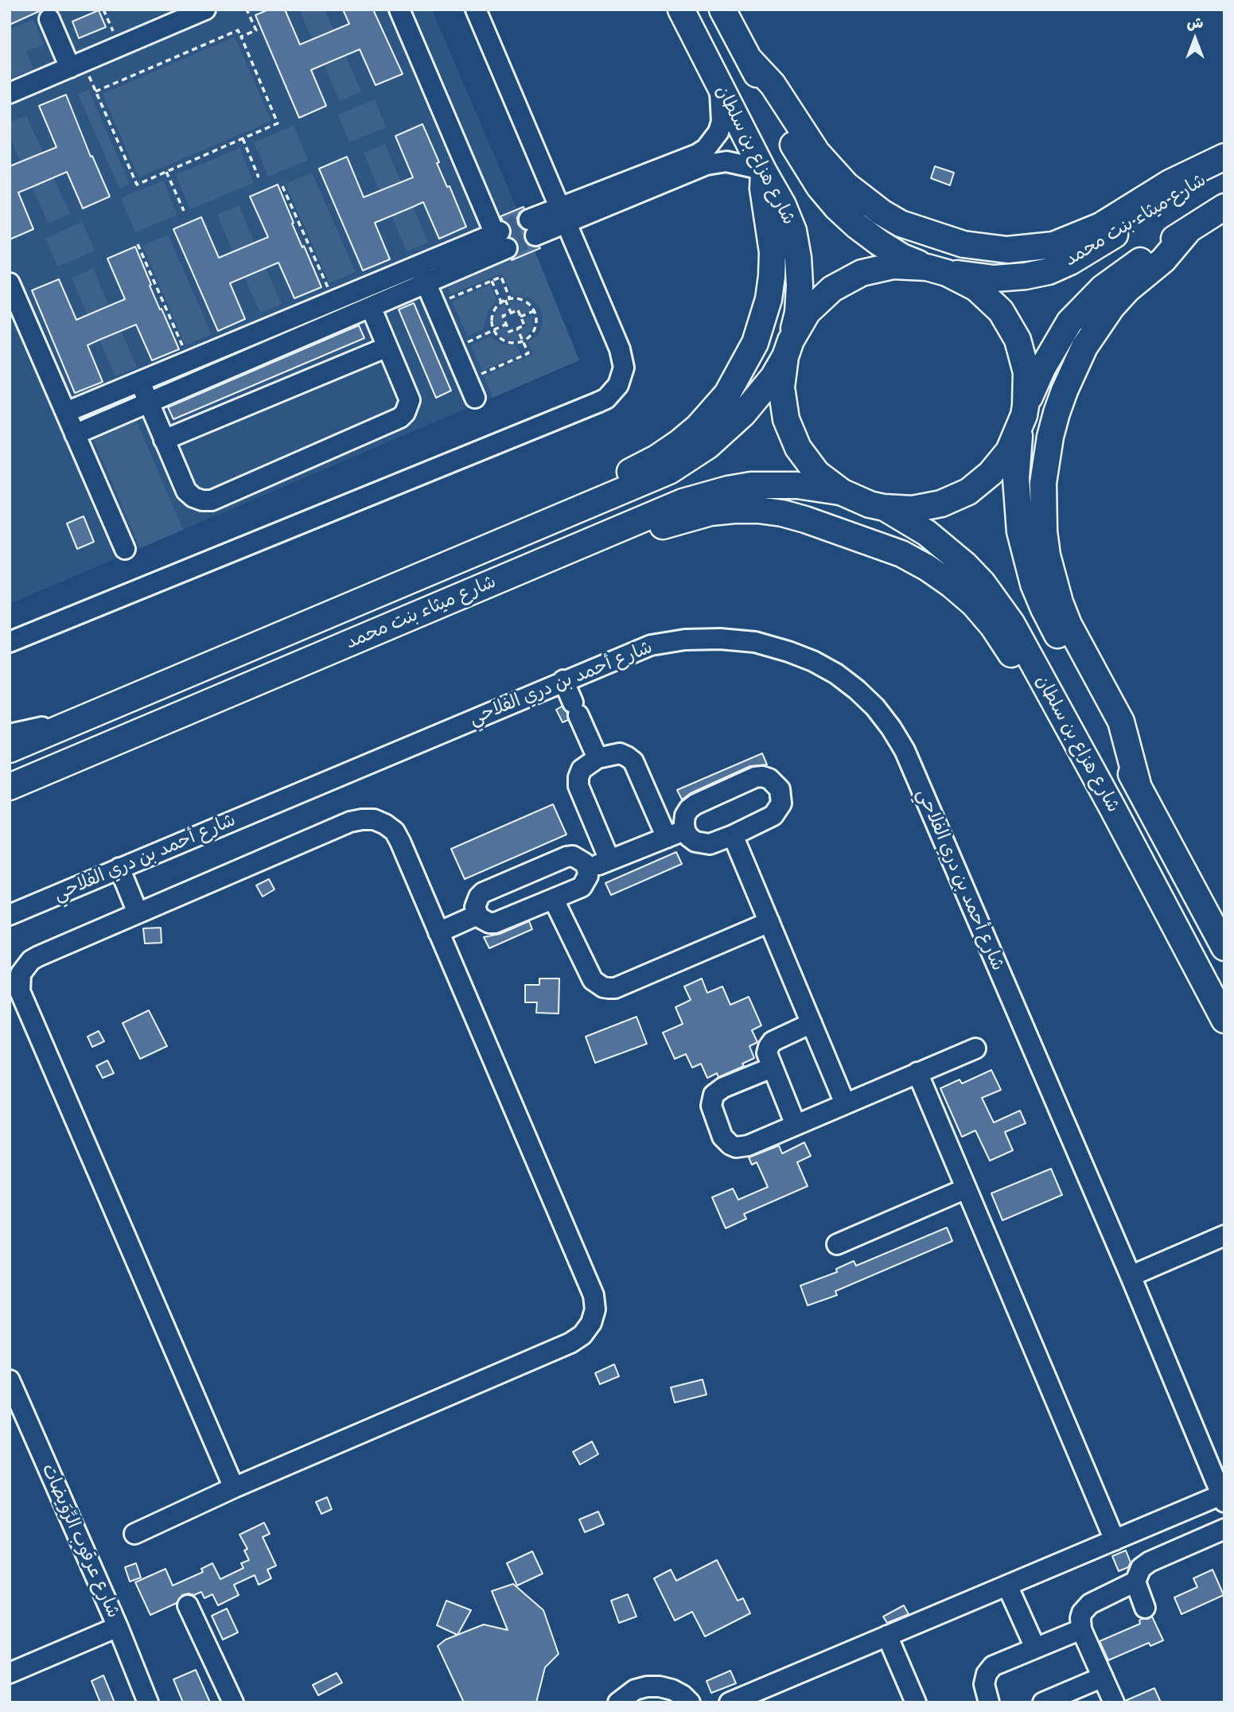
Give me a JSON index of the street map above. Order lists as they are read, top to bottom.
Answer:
{
  "streets": {
    "main road": ["شارع هزاع بن سلطان", "شارع ميثاء بنت محمد"],
    "street": ["شارع أحمد بن دري الفلاحي", "شارع عرقوب الرِّوَيضات"]
  },
  "crossings": [
    ["شارع هزاع بن سلطان", "شارع ميثاء بنت محمد"]
  ],
  "north": "top"
}
